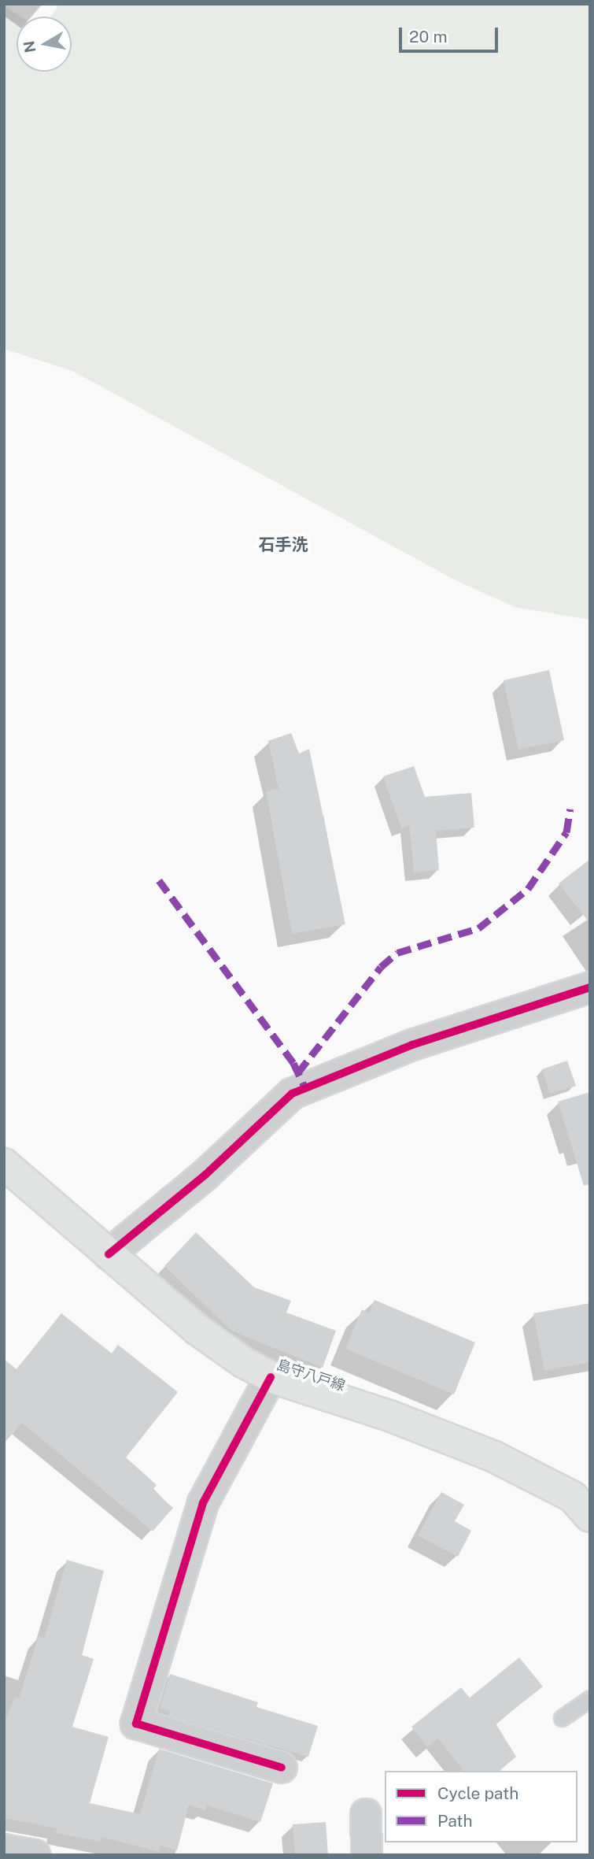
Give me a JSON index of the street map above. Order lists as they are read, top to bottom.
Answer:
{
  "streets": {
    "main road": ["島守八戸線"]
  },
  "districts": ["石手洗"],
  "legend": ["Cycle path", "Path"],
  "scale_bar": "20 m",
  "north": "left"
}
